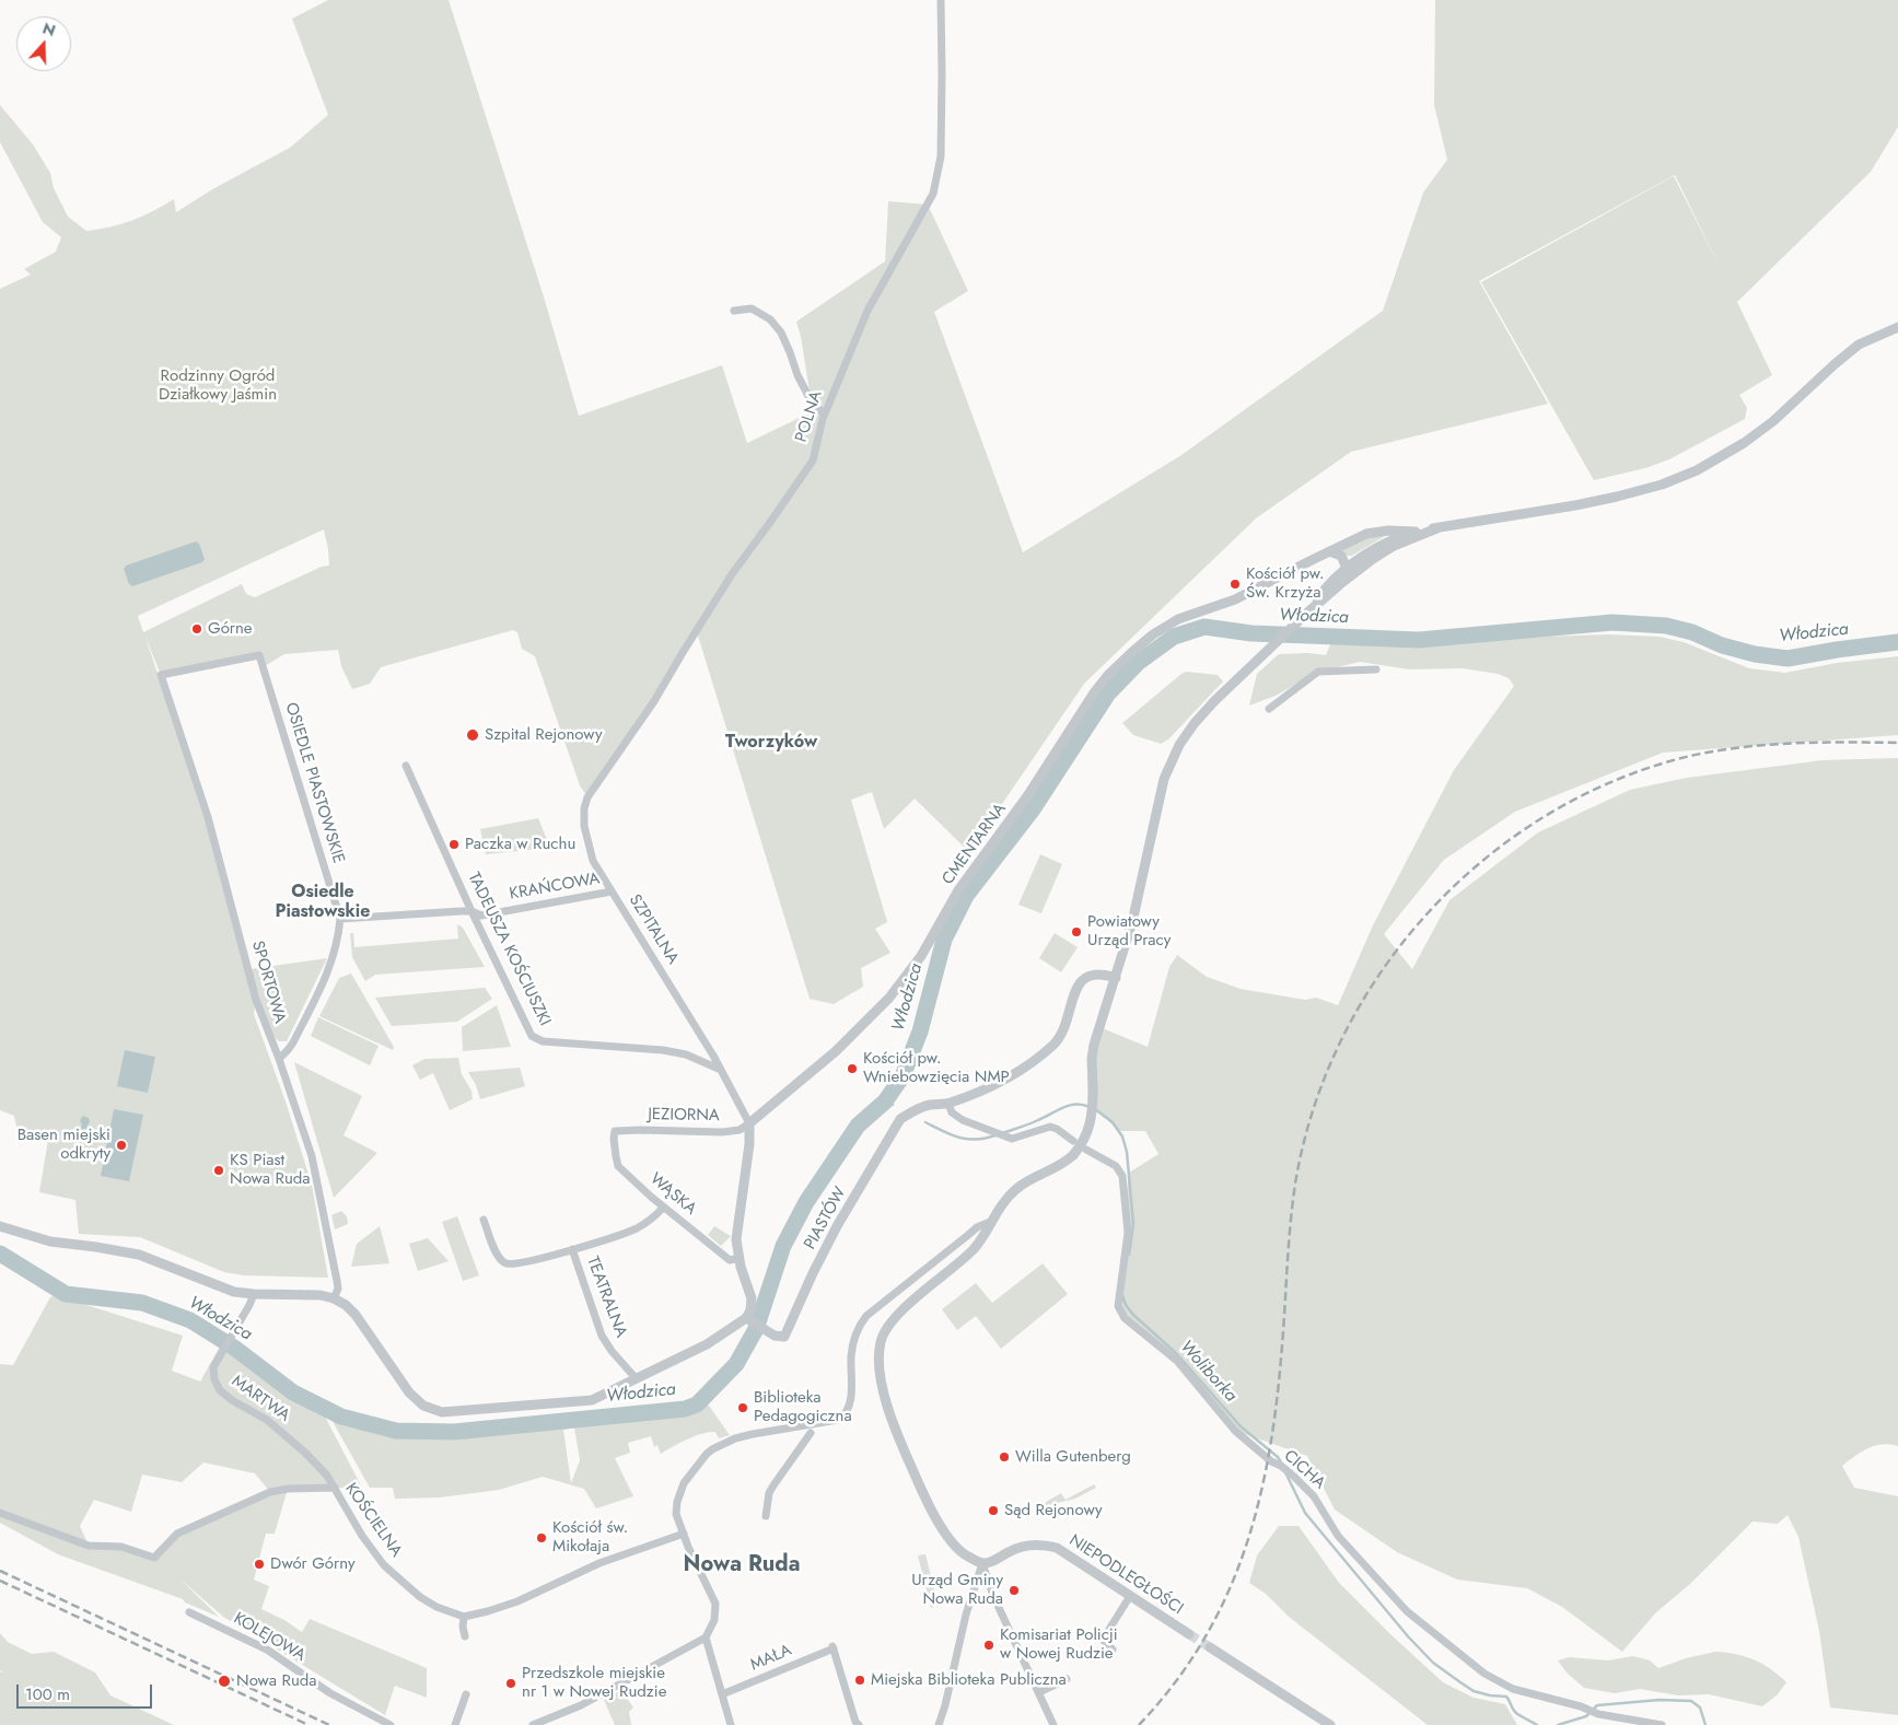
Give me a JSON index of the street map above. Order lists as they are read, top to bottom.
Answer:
{
  "streets": {
    "street": [
      "POLNA",
      "OSIEDLE PIASTOWSKIE",
      "CMENTARNA",
      "KRAŃCOWA",
      "SZPITALNA",
      "TADEUSZA KOŚCIUSZKI",
      "SPORTOWA",
      "JEZIORNA",
      "WĄSKA",
      "PIASTÓW",
      "TEATRALNA",
      "MARTWA",
      "CICHA",
      "KOŚCIELNA",
      "NIEPODLEGŁOŚCI",
      "KOLEJOWA",
      "MAŁA"
    ]
  },
  "crossings": [
    ["POLNA", "SZPITALNA"],
    ["OSIEDLE PIASTOWSKIE", "SPORTOWA"],
    ["CMENTARNA", "JEZIORNA"],
    ["KRAŃCOWA", "SZPITALNA"],
    ["KRAŃCOWA", "TADEUSZA KOŚCIUSZKI"],
    ["SZPITALNA", "TADEUSZA KOŚCIUSZKI"],
    ["JEZIORNA", "WĄSKA"],
    ["WĄSKA", "TEATRALNA"],
    ["PIASTÓW", "CICHA"],
    ["MARTWA", "KOŚCIELNA"]
  ],
  "districts": ["Tworzyków", "Osiedle Piastowskie", "Nowa Ruda"],
  "water": ["Włodzica", "Woliborka"],
  "parks": ["Rodzinny Ogród Działkowy Jaśmin"],
  "places": [
    "Kościół pw. Św. Krzyża",
    "Górne",
    "Szpital Rejonowy",
    "Paczka w Ruchu",
    "Powiatowy Urząd Pracy",
    "Kościół pw. Wniebowzięcia NMP",
    "Basen miejski odkryty",
    "KS Piast Nowa Ruda",
    "Biblioteka Pedagogiczna",
    "Willa Gutenberg",
    "Sąd Rejonowy",
    "Kościół św. Mikołaja",
    "Dwór Górny",
    "Urząd Gminy Nowa Ruda",
    "Komisariat Policji w Nowej Rudzie",
    "Miejska Biblioteka Publiczna",
    "Nowa Ruda",
    "Przedszkole miejskie nr 1 w Nowej Rudzie"
  ],
  "scale_bar": "100 m",
  "north": "top"
}
